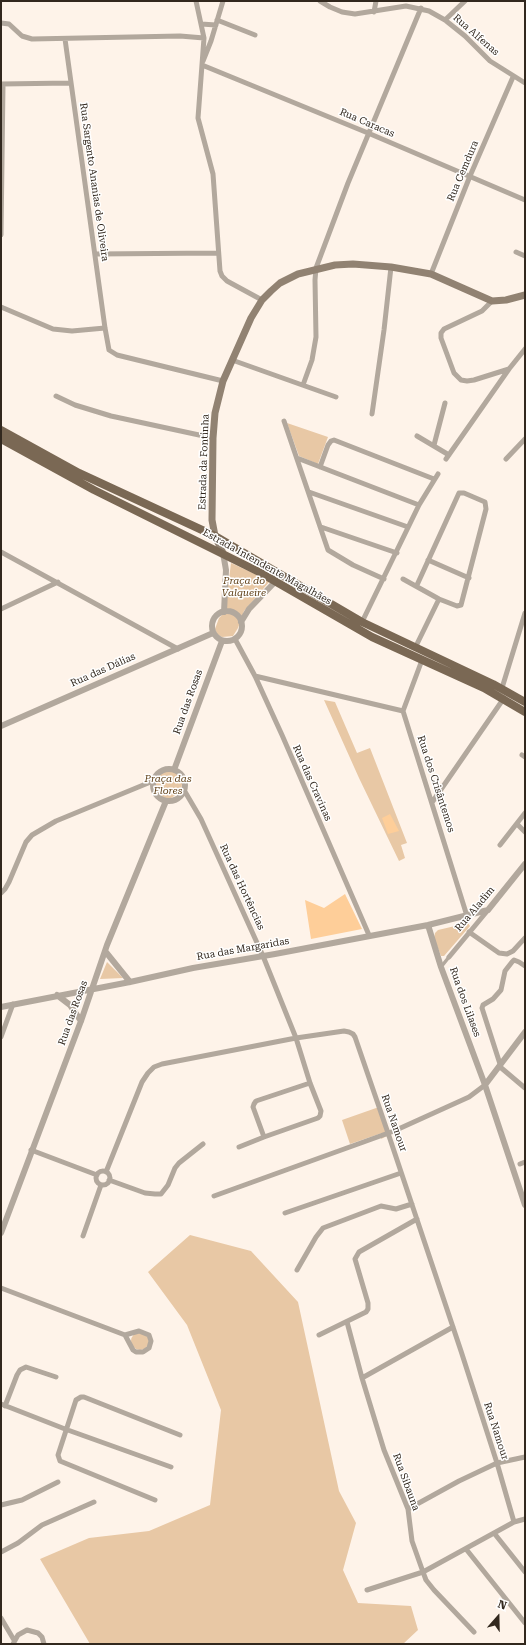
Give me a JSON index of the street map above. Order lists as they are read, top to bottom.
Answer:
{
  "streets": {
    "main road": ["Estrada da Fontinha", "Estrada Intendente Magalhães"],
    "street": [
      "Rua Alfenas",
      "Rua Caracas",
      "Rua Cemdura",
      "Rua Sargento Ananias de Oliveira",
      "Rua das Dálias",
      "Rua das Rosas",
      "Rua das Cravinas",
      "Rua dos Crisântemos",
      "Rua das Hortências",
      "Rua Aladim",
      "Rua das Margaridas",
      "Rua dos Lilases",
      "Rua Namour",
      "Rua Sibauna"
    ]
  },
  "crossings": [
    ["Rua Alfenas", "Rua Cemdura"],
    ["Rua Caracas", "Rua Cemdura"],
    ["Rua Cemdura", "Estrada da Fontinha"],
    ["Rua Sargento Ananias de Oliveira", "Estrada da Fontinha"],
    ["Estrada da Fontinha", "Estrada Intendente Magalhães"],
    ["Rua das Dálias", "Rua das Rosas"],
    ["Rua das Dálias", "Rua das Cravinas"],
    ["Rua das Rosas", "Rua das Cravinas"],
    ["Rua das Rosas", "Rua das Hortências"],
    ["Rua das Rosas", "Rua das Margaridas"],
    ["Rua das Cravinas", "Rua das Margaridas"],
    ["Rua dos Crisântemos", "Rua das Margaridas"],
    ["Rua das Hortências", "Rua das Margaridas"],
    ["Rua das Hortências", "Rua Namour"],
    ["Rua Aladim", "Rua das Margaridas"],
    ["Rua Aladim", "Rua dos Lilases"],
    ["Rua das Margaridas", "Rua dos Lilases"]
  ],
  "parks": ["Praça do Valqueire", "Praça das Flores"],
  "north": "top"
}
